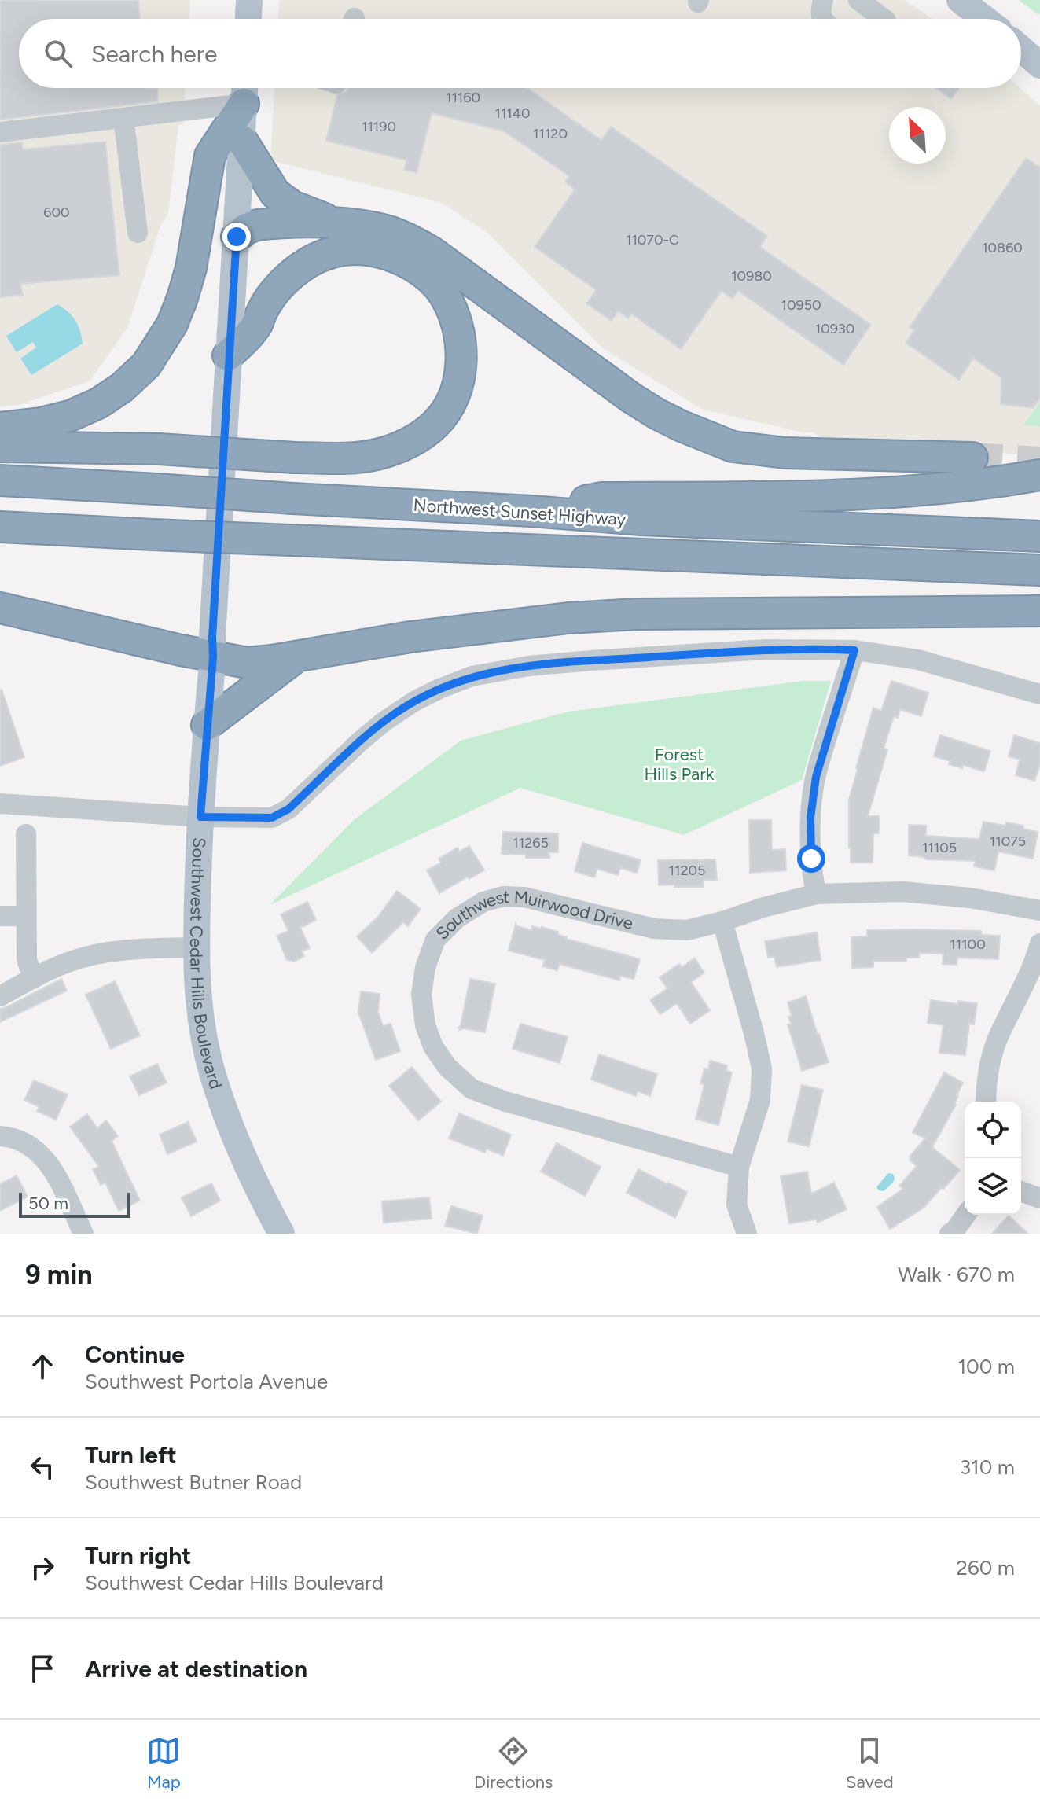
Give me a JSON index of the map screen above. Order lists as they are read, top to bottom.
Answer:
{
  "streets": {
    "highway": ["Northwest Sunset Highway"],
    "main road": ["Southwest Cedar Hills Boulevard"],
    "street": ["Southwest Muirwood Drive"]
  },
  "parks": ["Forest Hills Park"],
  "house_numbers": [
    "11160",
    "11140",
    "11190",
    "11120",
    "600",
    "11070-C",
    "10860",
    "10980",
    "10950",
    "10930",
    "11075",
    "11265",
    "11105",
    "11205",
    "11100"
  ],
  "scale_bar": "50 m",
  "north": "top left",
  "page": {
    "search": "Search here",
    "scale": "50 m",
    "heading": ["9 min", "Walk · 670 m"],
    "list": [
      ["Continue", "Southwest Portola Avenue", "100 m"],
      ["Turn left", "Southwest Butner Road", "310 m"],
      ["Turn right", "Southwest Cedar Hills Boulevard", "260 m"],
      "Arrive at destination"
    ],
    "nav": ["Map", "Directions", "Saved"]
  }
}
